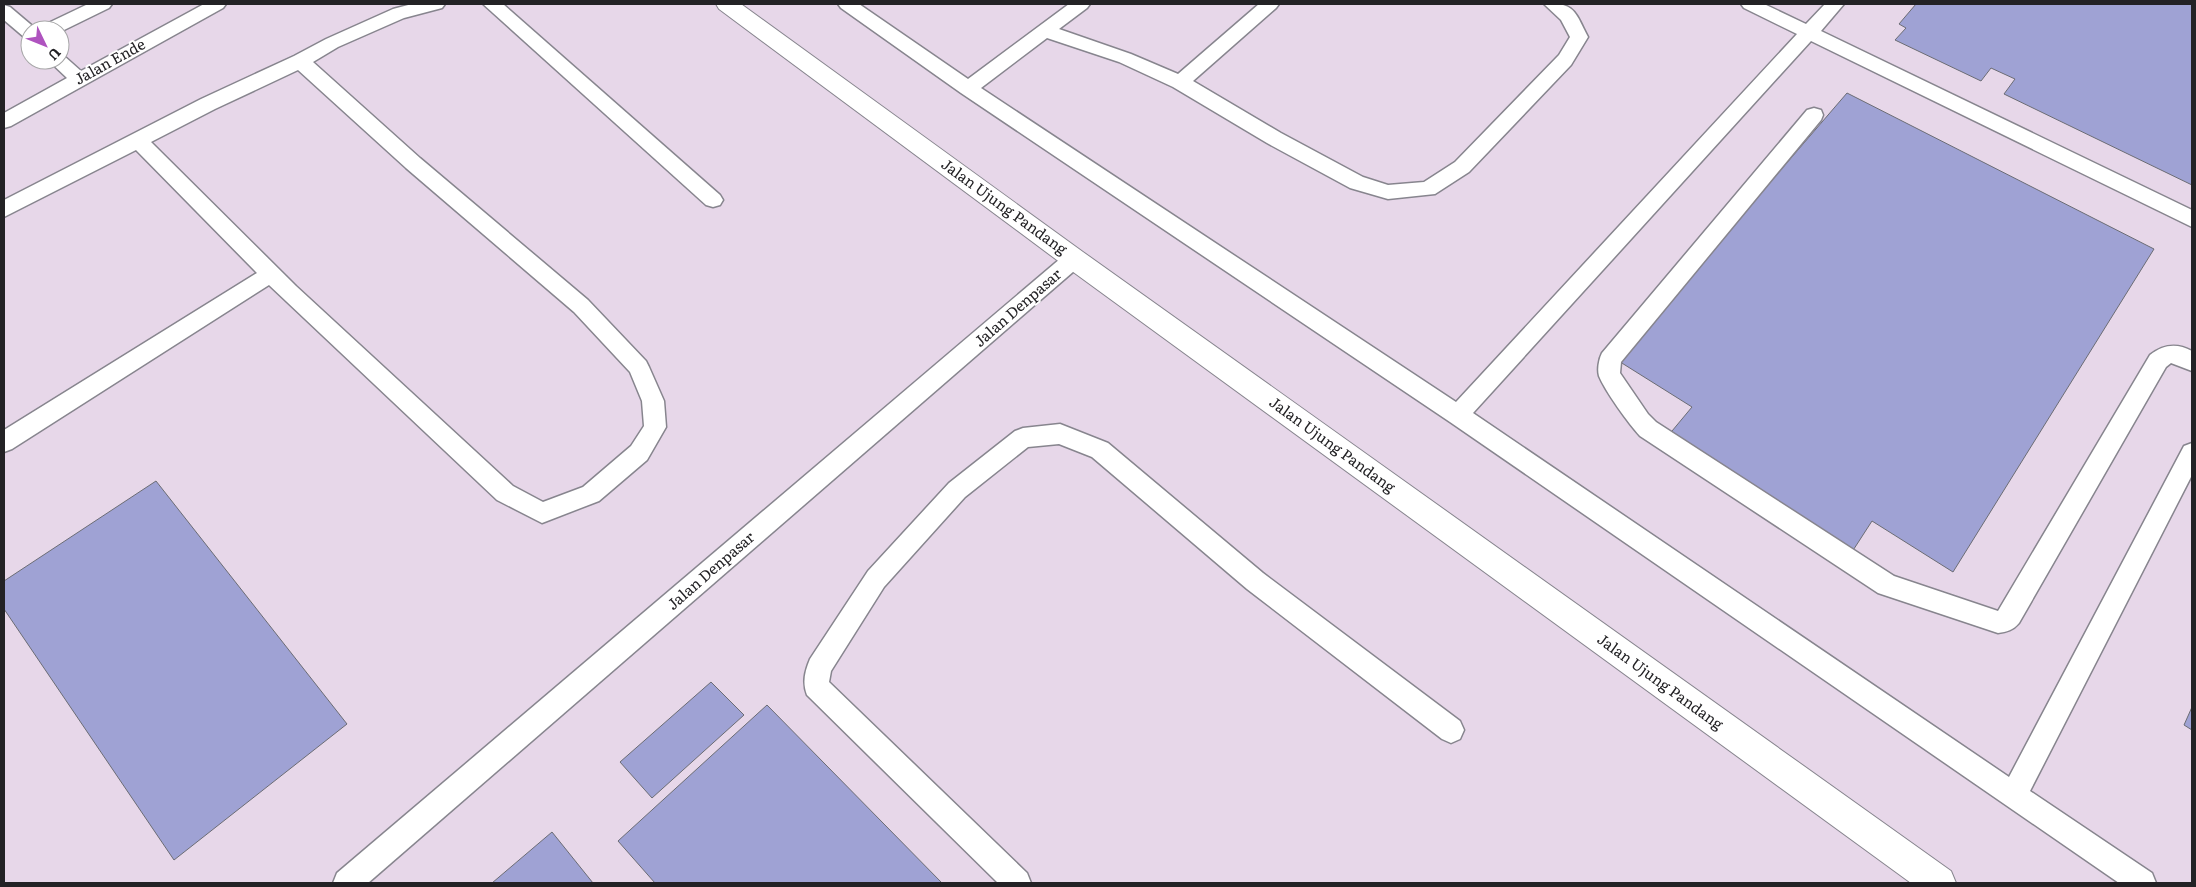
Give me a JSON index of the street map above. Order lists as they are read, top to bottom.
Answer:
{
  "streets": {
    "street": ["Jalan Ujung Pandang"],
    "lane": ["Jalan Ende", "Jalan Denpasar"]
  },
  "crossings": [
    ["Jalan Ujung Pandang", "Jalan Denpasar"]
  ],
  "north": "bottom right"
}
